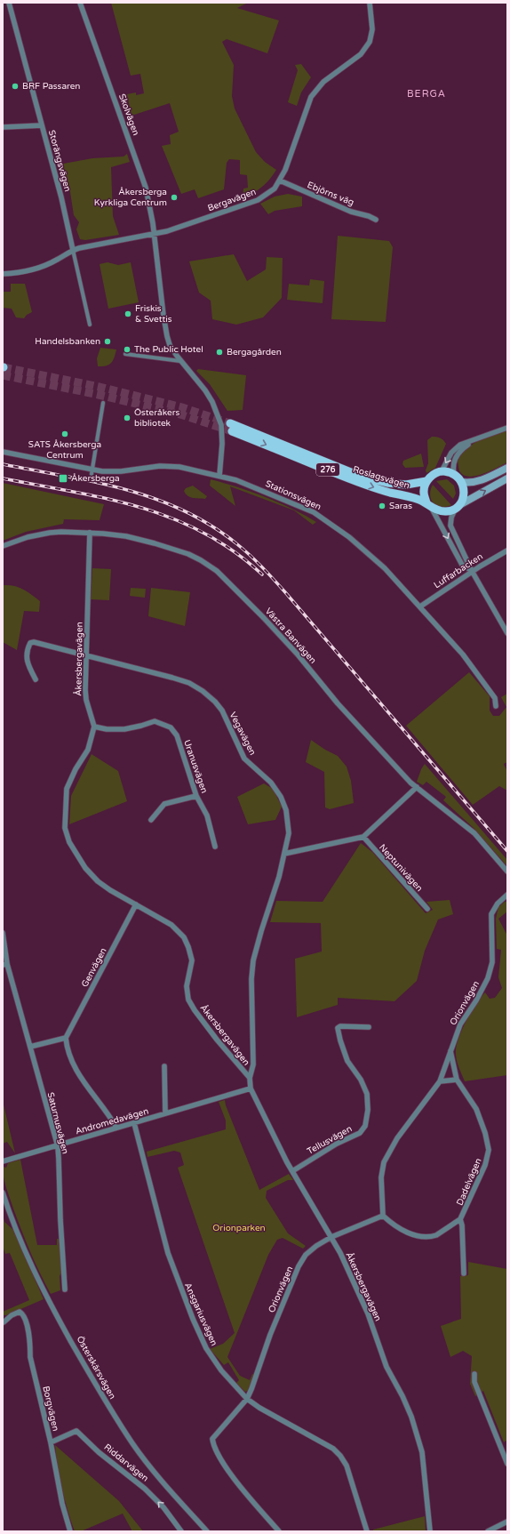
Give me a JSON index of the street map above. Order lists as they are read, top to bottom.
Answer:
{
  "streets": {
    "main road": ["276", "Roslagsvägen"],
    "street": [
      "Skolvägen",
      "Storängsvägen",
      "Ebjörns väg",
      "Bergavägen",
      "Stationsvägen",
      "Luffarbacken",
      "Västra Banvägen",
      "Åkersbergavägen",
      "Vegavägen",
      "Uranusvägen",
      "Neptunivägen",
      "Genvägen",
      "Orionvägen",
      "Andromedavägen",
      "Saturnusvägen",
      "Tellusvägen",
      "Dadelvägen",
      "Ansgariusvägen",
      "Österskärsvägen",
      "Borgvägen",
      "Riddarvägen"
    ]
  },
  "crossings": [
    ["Skolvägen", "Bergavägen"],
    ["Skolvägen", "Stationsvägen"],
    ["Storängsvägen", "Bergavägen"],
    ["Ebjörns väg", "Bergavägen"],
    ["Stationsvägen", "Luffarbacken"],
    ["Västra Banvägen", "Åkersbergavägen"],
    ["Åkersbergavägen", "Vegavägen"],
    ["Åkersbergavägen", "Uranusvägen"],
    ["Åkersbergavägen", "Genvägen"],
    ["Åkersbergavägen", "Orionvägen"],
    ["Åkersbergavägen", "Andromedavägen"],
    ["Åkersbergavägen", "Tellusvägen"],
    ["Orionvägen", "Dadelvägen"],
    ["Orionvägen", "Ansgariusvägen"],
    ["Andromedavägen", "Saturnusvägen"],
    ["Andromedavägen", "Ansgariusvägen"],
    ["Borgvägen", "Riddarvägen"]
  ],
  "one_way": ["Riddarvägen"],
  "districts": ["BERGA"],
  "parks": ["Orionparken"],
  "places": {
    "other": [
      "BRF Passaren",
      "Åkersberga Kyrkliga Centrum",
      "Friskis & Svettis",
      "Handelsbanken",
      "The Public Hotel",
      "Bergagården",
      "Österåkers bibliotek",
      "SATS Åkersberga Centrum",
      "Saras"
    ],
    "transit": ["Åkersberga"]
  }
}
